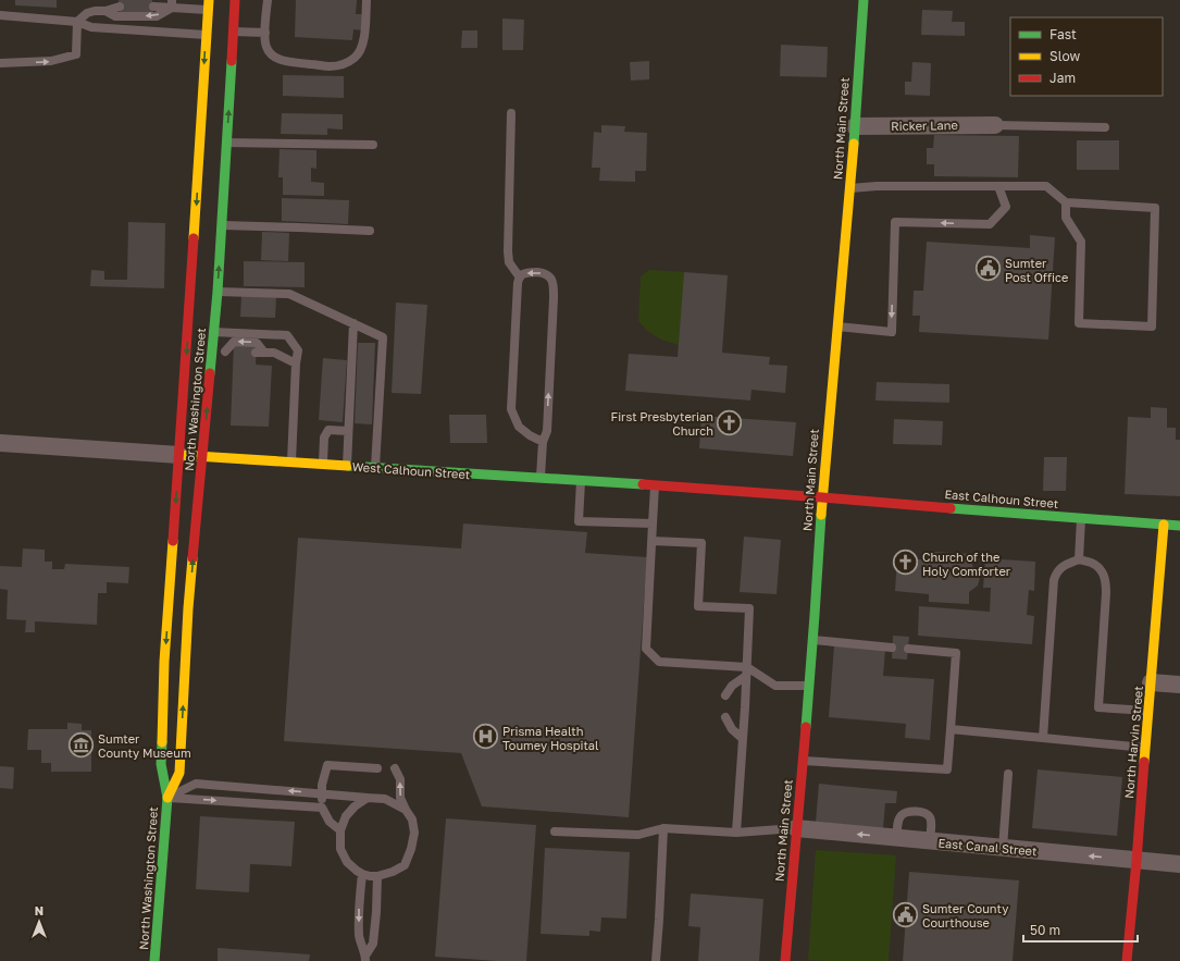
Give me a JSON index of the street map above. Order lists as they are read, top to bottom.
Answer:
{
  "streets": {
    "main road": [
      "North Main Street",
      "North Washington Street",
      "West Calhoun Street",
      "East Calhoun Street",
      "North Harvin Street"
    ],
    "street": ["Ricker Lane", "East Canal Street"]
  },
  "crossings": [
    ["Ricker Lane", "North Main Street"],
    ["North Main Street", "West Calhoun Street"],
    ["North Main Street", "East Calhoun Street"],
    ["North Main Street", "East Canal Street"],
    ["North Washington Street", "West Calhoun Street"],
    ["West Calhoun Street", "East Calhoun Street"],
    ["East Calhoun Street", "North Harvin Street"],
    ["North Harvin Street", "East Canal Street"]
  ],
  "one_way": ["East Canal Street"],
  "places": {
    "public building": ["Sumter Post Office", "Sumter County Courthouse"],
    "church": ["First Presbyterian Church", "Church of the Holy Comforter"],
    "hospital": ["Prisma Health Toumey Hospital"],
    "museum": ["Sumter County Museum"]
  },
  "legend": ["Fast", "Slow", "Jam"],
  "scale_bar": "50 m",
  "north": "top"
}
